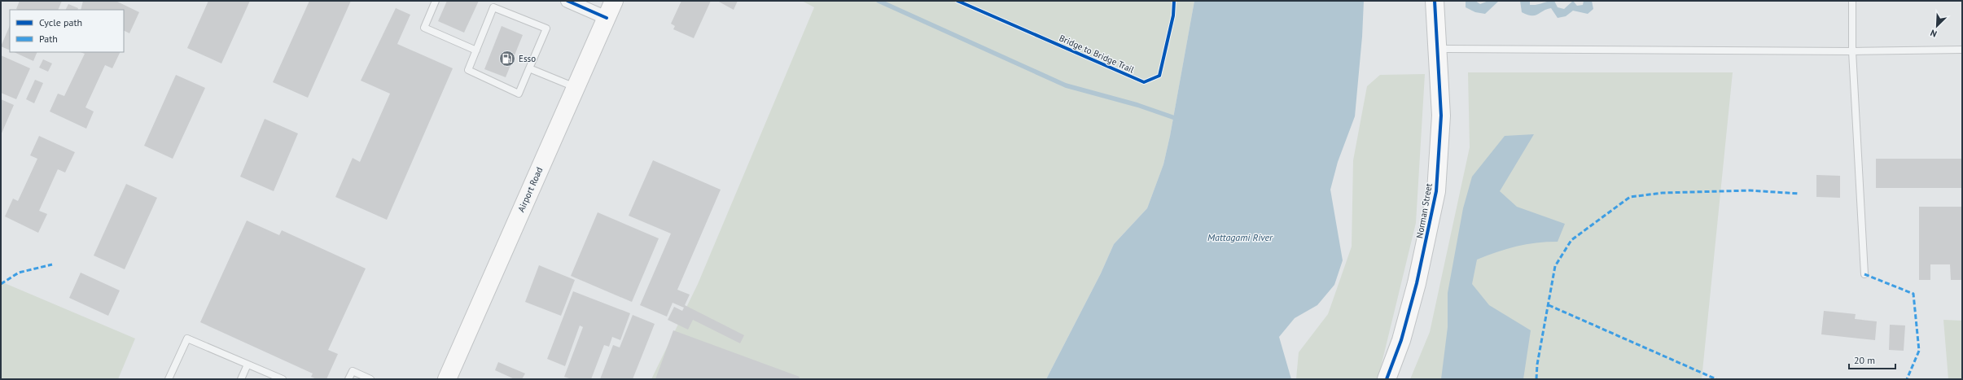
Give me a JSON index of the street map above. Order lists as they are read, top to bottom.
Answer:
{
  "streets": {
    "main road": ["Airport Road", "Norman Street"],
    "cycle path": ["Bridge to Bridge Trail"]
  },
  "water": ["Mattagami River"],
  "places": {
    "fuel station": ["Esso"]
  },
  "legend": ["Cycle path", "Path"],
  "scale_bar": "20 m",
  "north": "bottom left"
}
